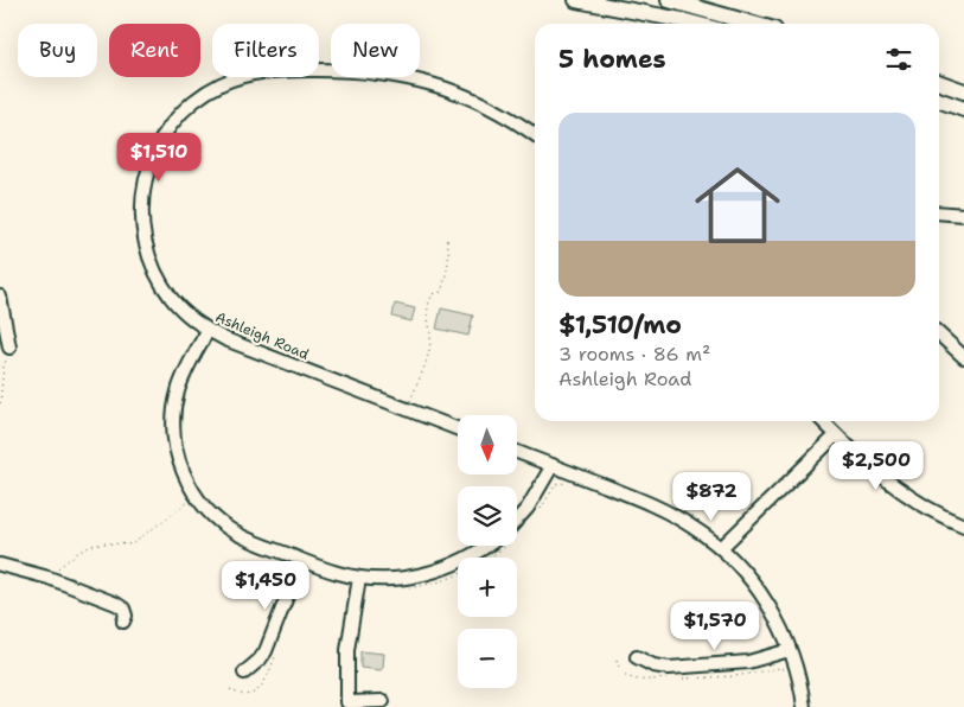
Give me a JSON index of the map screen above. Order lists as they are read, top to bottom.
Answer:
{
  "streets": {
    "street": ["Ashleigh Road"]
  },
  "north": "bottom",
  "page": {
    "chip": [
      "Buy",
      "Rent",
      "Filters",
      "New"
    ],
    "heading": "5 homes",
    "list": [
      {
        "name": "$1,510/mo",
        "note": "3 rooms · 86 m² · Ashleigh Road"
      }
    ],
    "price": [
      "$1,510",
      "$2,500",
      "$872",
      "$1,450",
      "$1,570"
    ],
    "map_buttons": ["+", "−"]
  }
}
